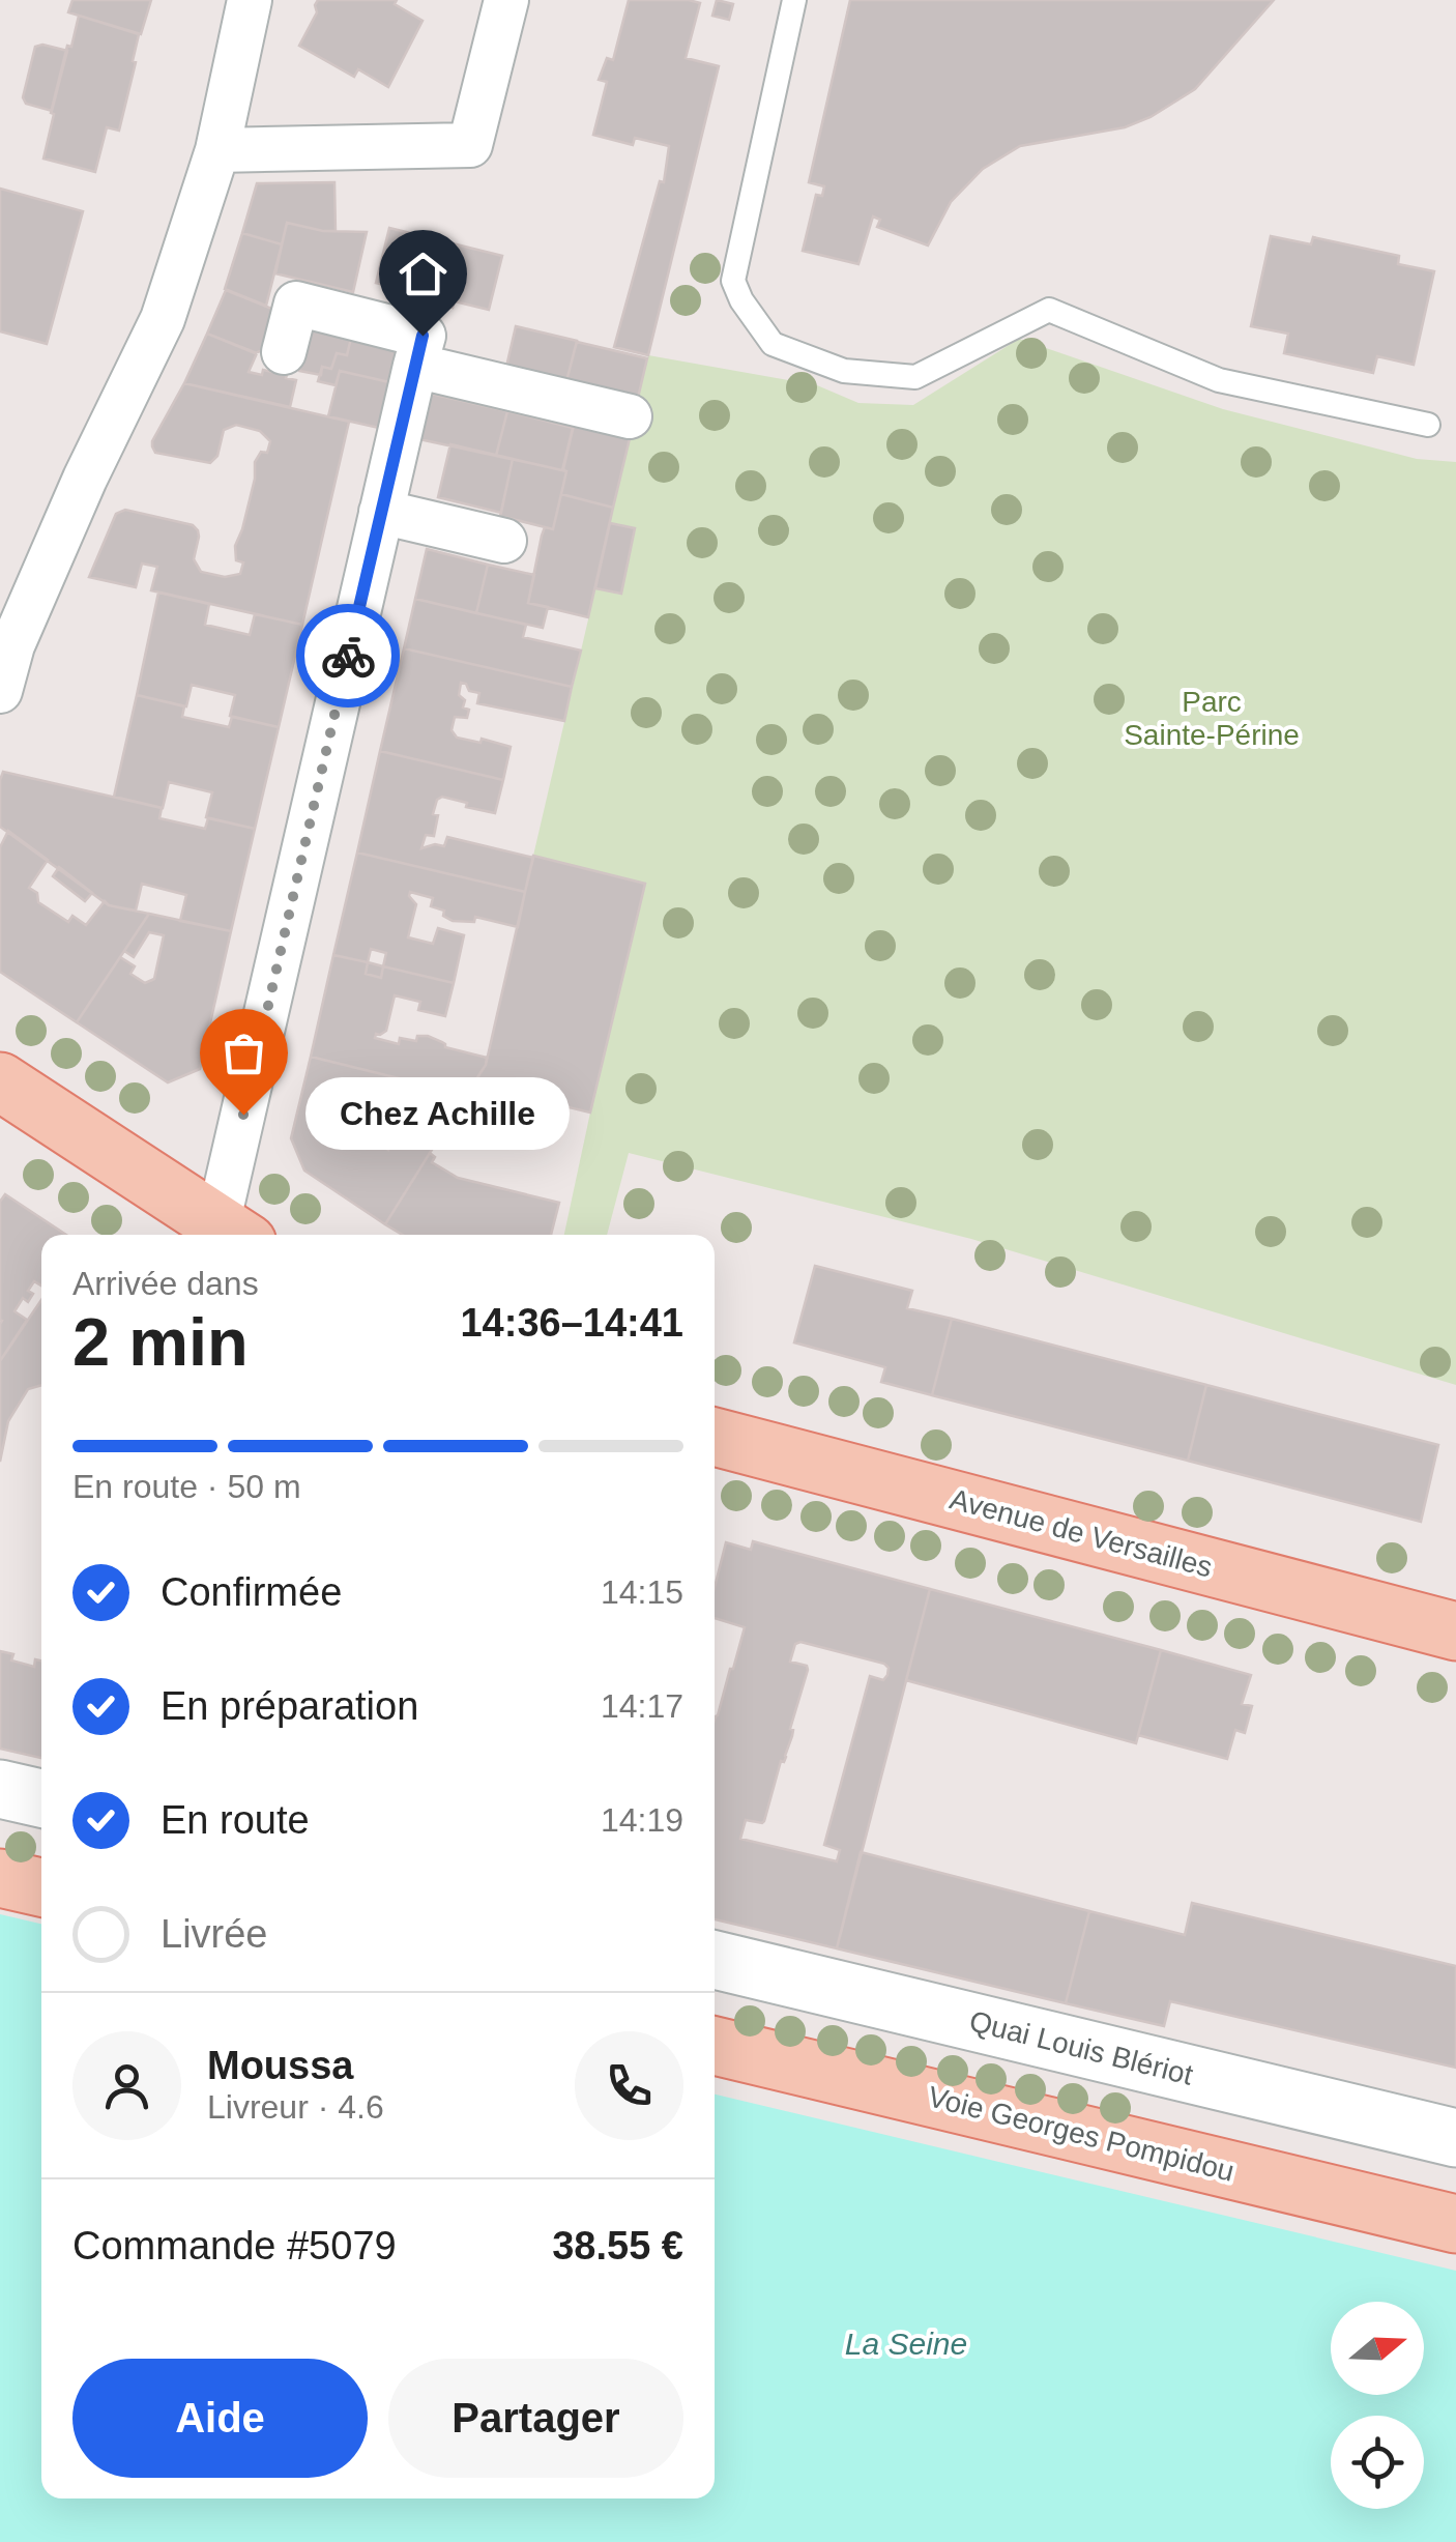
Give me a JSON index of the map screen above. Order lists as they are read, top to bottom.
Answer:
{
  "streets": {
    "main road": ["Avenue de Versailles", "Voie Georges Pompidou"],
    "street": ["Quai Louis Blériot"]
  },
  "water": ["La Seine"],
  "parks": ["Parc Sainte-Périne"],
  "places": ["Chez Achille"],
  "north": "right",
  "page": {
    "bubble": "Chez Achille",
    "heading": ["2 min", "Arrivée dans", "14:36–14:41"],
    "panel": [
      "Moussa",
      "Livreur · 4.6",
      "Commande #5079",
      "38.55 €"
    ],
    "bar": "En route · 50 m",
    "list": [
      ["Confirmée", "14:15"],
      ["En préparation", "14:17"],
      ["En route", "14:19"],
      "Livrée"
    ],
    "buttons": ["Aide", "Partager"]
  }
}
